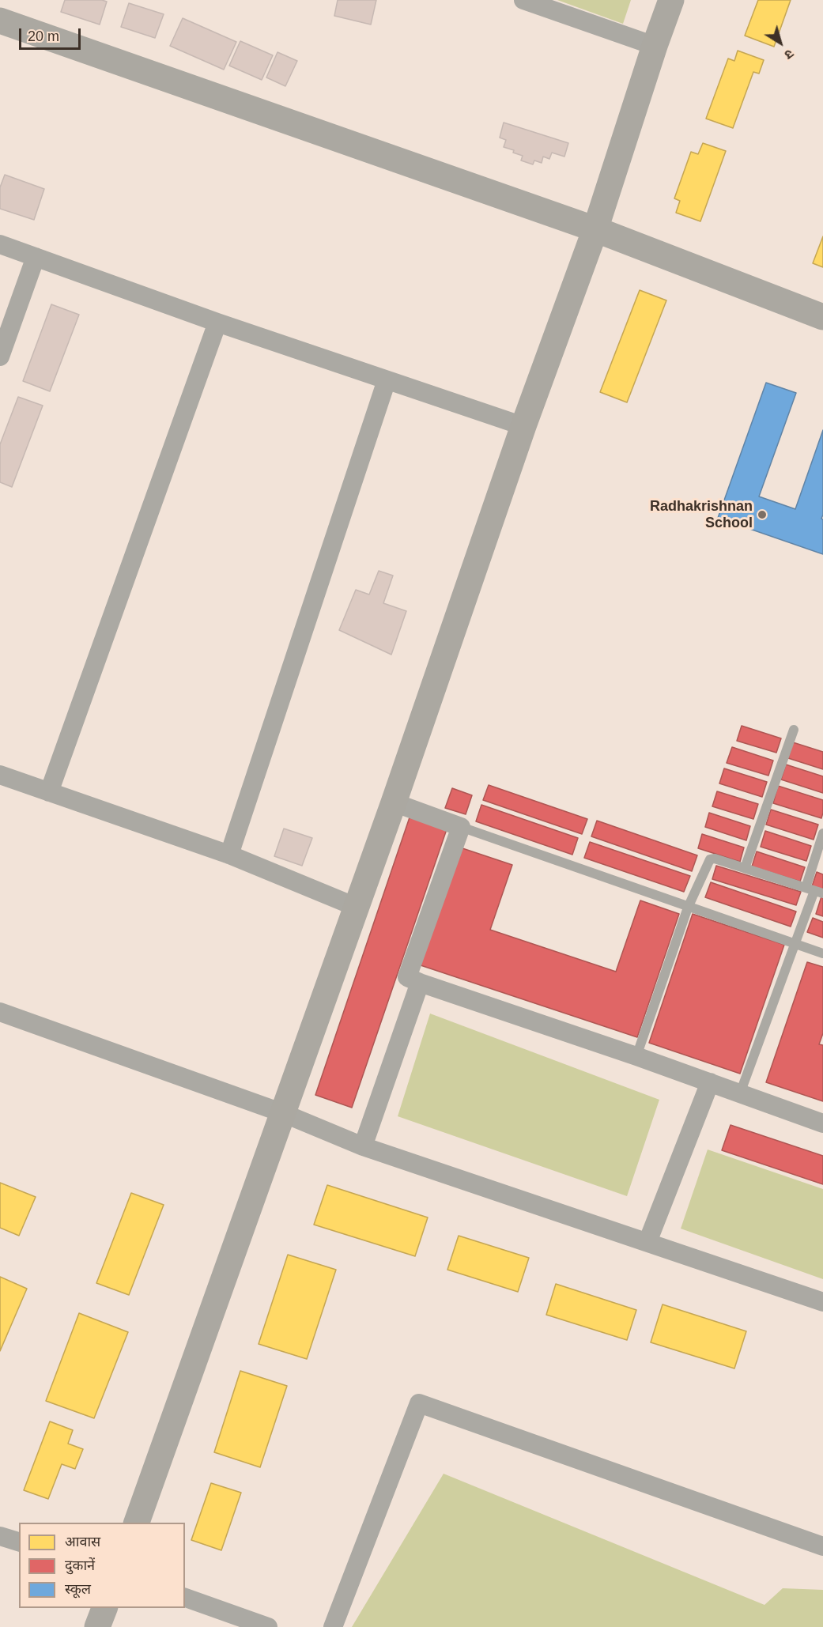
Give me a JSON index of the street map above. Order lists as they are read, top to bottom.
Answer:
{
  "places": ["Radhakrishnan School"],
  "legend": ["आवास", "दुकानें", "स्कूल"],
  "scale_bar": "20 m",
  "north": "bottom right"
}
